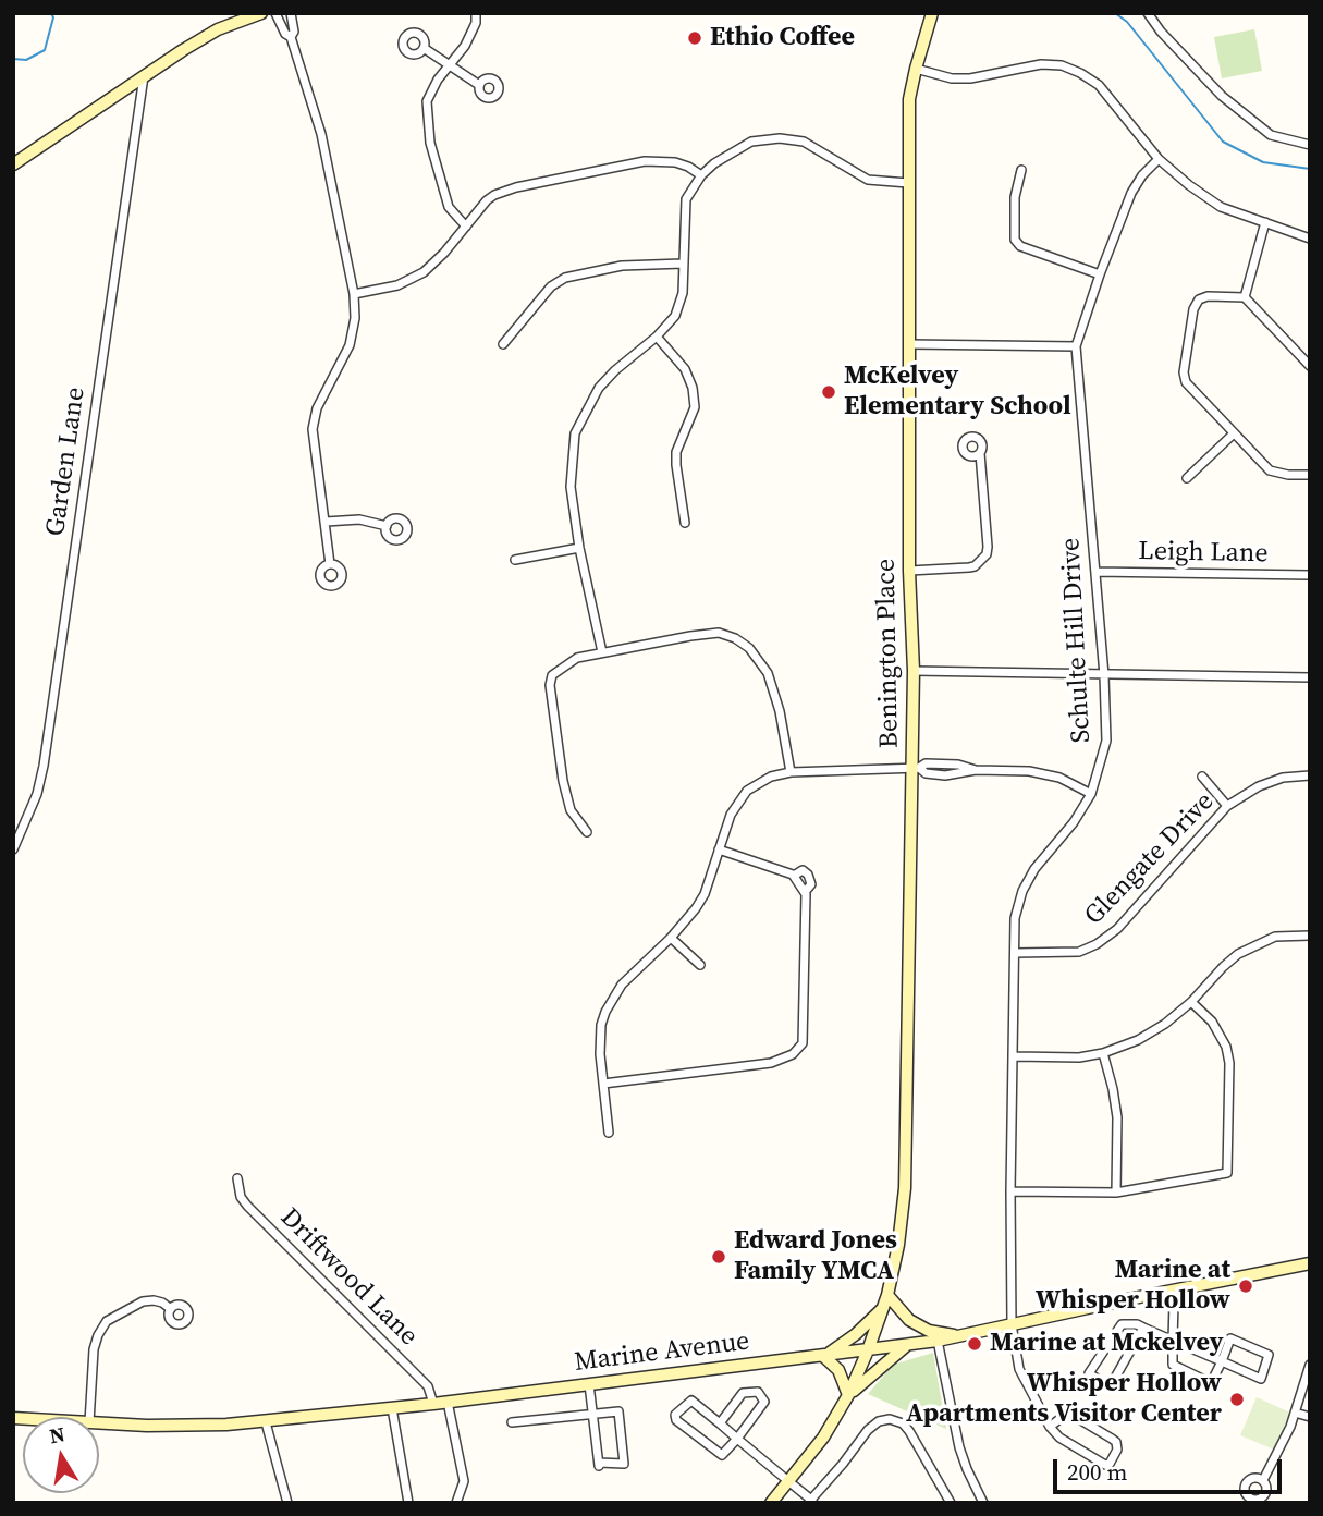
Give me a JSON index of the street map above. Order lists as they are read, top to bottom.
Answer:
{
  "streets": {
    "main road": ["Benington Place", "Marine Avenue"],
    "street": [
      "Garden Lane",
      "Leigh Lane",
      "Schulte Hill Drive",
      "Glengate Drive",
      "Driftwood Lane"
    ]
  },
  "crossings": [
    ["Leigh Lane", "Schulte Hill Drive"],
    ["Schulte Hill Drive", "Glengate Drive"],
    ["Schulte Hill Drive", "Marine Avenue"],
    ["Benington Place", "Marine Avenue"],
    ["Driftwood Lane", "Marine Avenue"]
  ],
  "places": [
    "Ethio Coffee",
    "McKelvey Elementary School",
    "Edward Jones Family YMCA",
    "Marine at Whisper Hollow",
    "Marine at Mckelvey",
    "Whisper Hollow Apartments Visitor Center"
  ],
  "scale_bar": "200 m",
  "north": "top"
}
